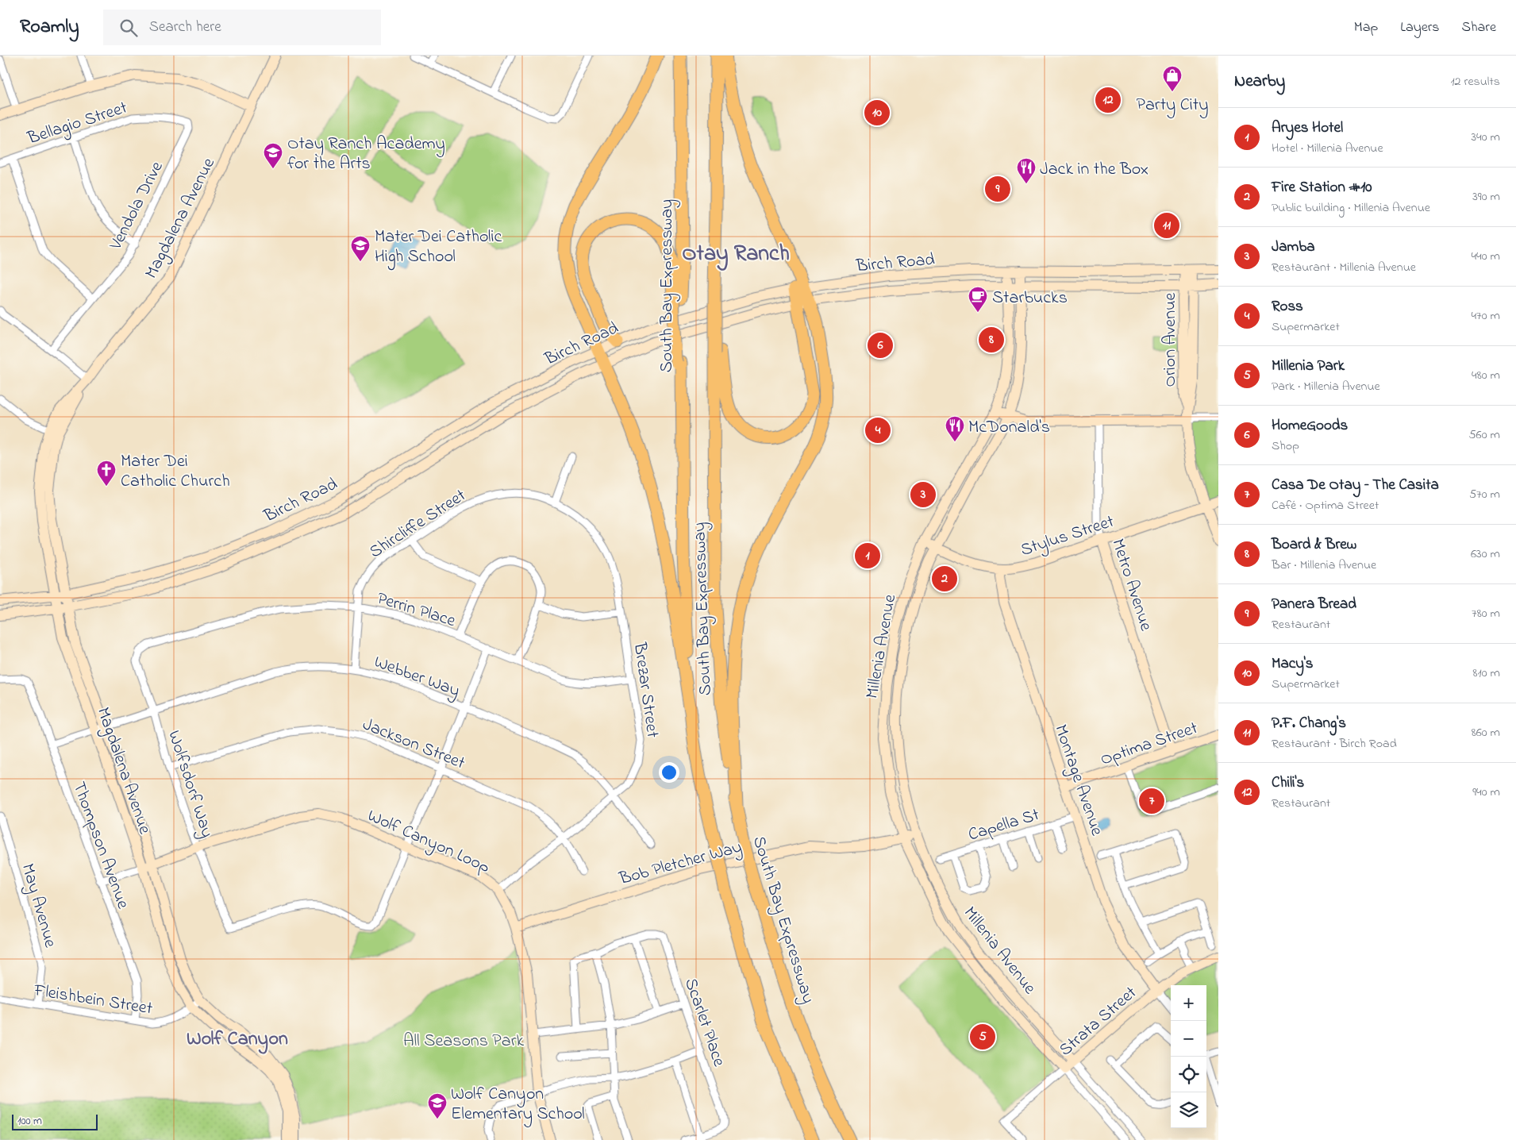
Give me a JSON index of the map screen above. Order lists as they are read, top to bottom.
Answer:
{
  "streets": {
    "highway": ["South Bay Expressway"],
    "street": [
      "Bellagio Street",
      "Vendola Drive",
      "Magdalena Avenue",
      "Birch Road",
      "Orion Avenue",
      "Shircliffe Street",
      "Stylus Street",
      "Metro Avenue",
      "Perrin Place",
      "Millenia Avenue",
      "Webber Way",
      "Brezar Street",
      "Jackson Street",
      "Optima Street",
      "Montage Avenue",
      "Wolfsdorf Way",
      "Capella St",
      "Wolf Canyon Loop",
      "Thompson Avenue",
      "Bob Pletcher Way",
      "May Avenue",
      "Fleishbein Street",
      "Strata Street",
      "Scarlet Place"
    ]
  },
  "crossings": [
    ["Bellagio Street", "Vendola Drive"],
    ["Magdalena Avenue", "Birch Road"],
    ["Magdalena Avenue", "Webber Way"],
    ["Magdalena Avenue", "Wolf Canyon Loop"],
    ["Magdalena Avenue", "Fleishbein Street"],
    ["Birch Road", "Orion Avenue"],
    ["Birch Road", "Millenia Avenue"],
    ["Orion Avenue", "Stylus Street"],
    ["Shircliffe Street", "Perrin Place"],
    ["Shircliffe Street", "Webber Way"],
    ["Shircliffe Street", "Brezar Street"],
    ["Stylus Street", "Metro Avenue"],
    ["Stylus Street", "Millenia Avenue"],
    ["Stylus Street", "Montage Avenue"],
    ["Metro Avenue", "Optima Street"],
    ["Perrin Place", "Brezar Street"],
    ["Perrin Place", "Wolfsdorf Way"],
    ["Millenia Avenue", "Bob Pletcher Way"],
    ["Millenia Avenue", "Strata Street"],
    ["Webber Way", "Brezar Street"],
    ["Webber Way", "Wolfsdorf Way"],
    ["Webber Way", "Thompson Avenue"],
    ["Brezar Street", "Jackson Street"],
    ["Brezar Street", "Wolf Canyon Loop"],
    ["Jackson Street", "Wolfsdorf Way"],
    ["Optima Street", "Montage Avenue"],
    ["Montage Avenue", "Capella St"],
    ["Montage Avenue", "Strata Street"],
    ["Wolfsdorf Way", "Wolf Canyon Loop"],
    ["Wolf Canyon Loop", "Thompson Avenue"],
    ["Wolf Canyon Loop", "Bob Pletcher Way"],
    ["Thompson Avenue", "Fleishbein Street"],
    ["May Avenue", "Fleishbein Street"]
  ],
  "districts": ["Otay Ranch", "Wolf Canyon"],
  "parks": ["All Seasons Park"],
  "places": {
    "shop": ["Party City"],
    "school or university": ["Otay Ranch Academy for the Arts", "Mater Dei Catholic High School", "Wolf Canyon Elementary School"],
    "restaurant": ["Jack in the Box", "McDonald's"],
    "cafe": ["Starbucks"],
    "church": ["Mater Dei Catholic Church"]
  },
  "scale_bar": "100 m",
  "page": {
    "header": "Roamly",
    "search": "Search here",
    "nav": ["Map", "Layers", "Share"],
    "heading": ["Nearby", "12 results"],
    "pins": [
      "12",
      "10",
      "9",
      "11",
      "8",
      "6",
      "4",
      "3",
      "1",
      "2",
      "7",
      "5"
    ],
    "list": [
      {
        "mark": "1",
        "name": "Aryes Hotel",
        "note": "Hotel · Millenia Avenue",
        "value": "340 m"
      },
      {
        "mark": "2",
        "name": "Fire Station #10",
        "note": "Public building · Millenia Avenue",
        "value": "390 m"
      },
      {
        "mark": "3",
        "name": "Jamba",
        "note": "Restaurant · Millenia Avenue",
        "value": "440 m"
      },
      {
        "mark": "4",
        "name": "Ross",
        "note": "Supermarket",
        "value": "470 m"
      },
      {
        "mark": "5",
        "name": "Millenia Park",
        "note": "Park · Millenia Avenue",
        "value": "480 m"
      },
      {
        "mark": "6",
        "name": "HomeGoods",
        "note": "Shop",
        "value": "560 m"
      },
      {
        "mark": "7",
        "name": "Casa De Otay – The Casita",
        "note": "Café · Optima Street",
        "value": "570 m"
      },
      {
        "mark": "8",
        "name": "Board & Brew",
        "note": "Bar · Millenia Avenue",
        "value": "630 m"
      },
      {
        "mark": "9",
        "name": "Panera Bread",
        "note": "Restaurant",
        "value": "780 m"
      },
      {
        "mark": "10",
        "name": "Macy's",
        "note": "Supermarket",
        "value": "810 m"
      },
      {
        "mark": "11",
        "name": "P.F. Chang's",
        "note": "Restaurant · Birch Road",
        "value": "860 m"
      },
      {
        "mark": "12",
        "name": "Chili's",
        "note": "Restaurant",
        "value": "940 m"
      }
    ],
    "map_buttons": ["+", "−"],
    "scale": "100 m"
  }
}
